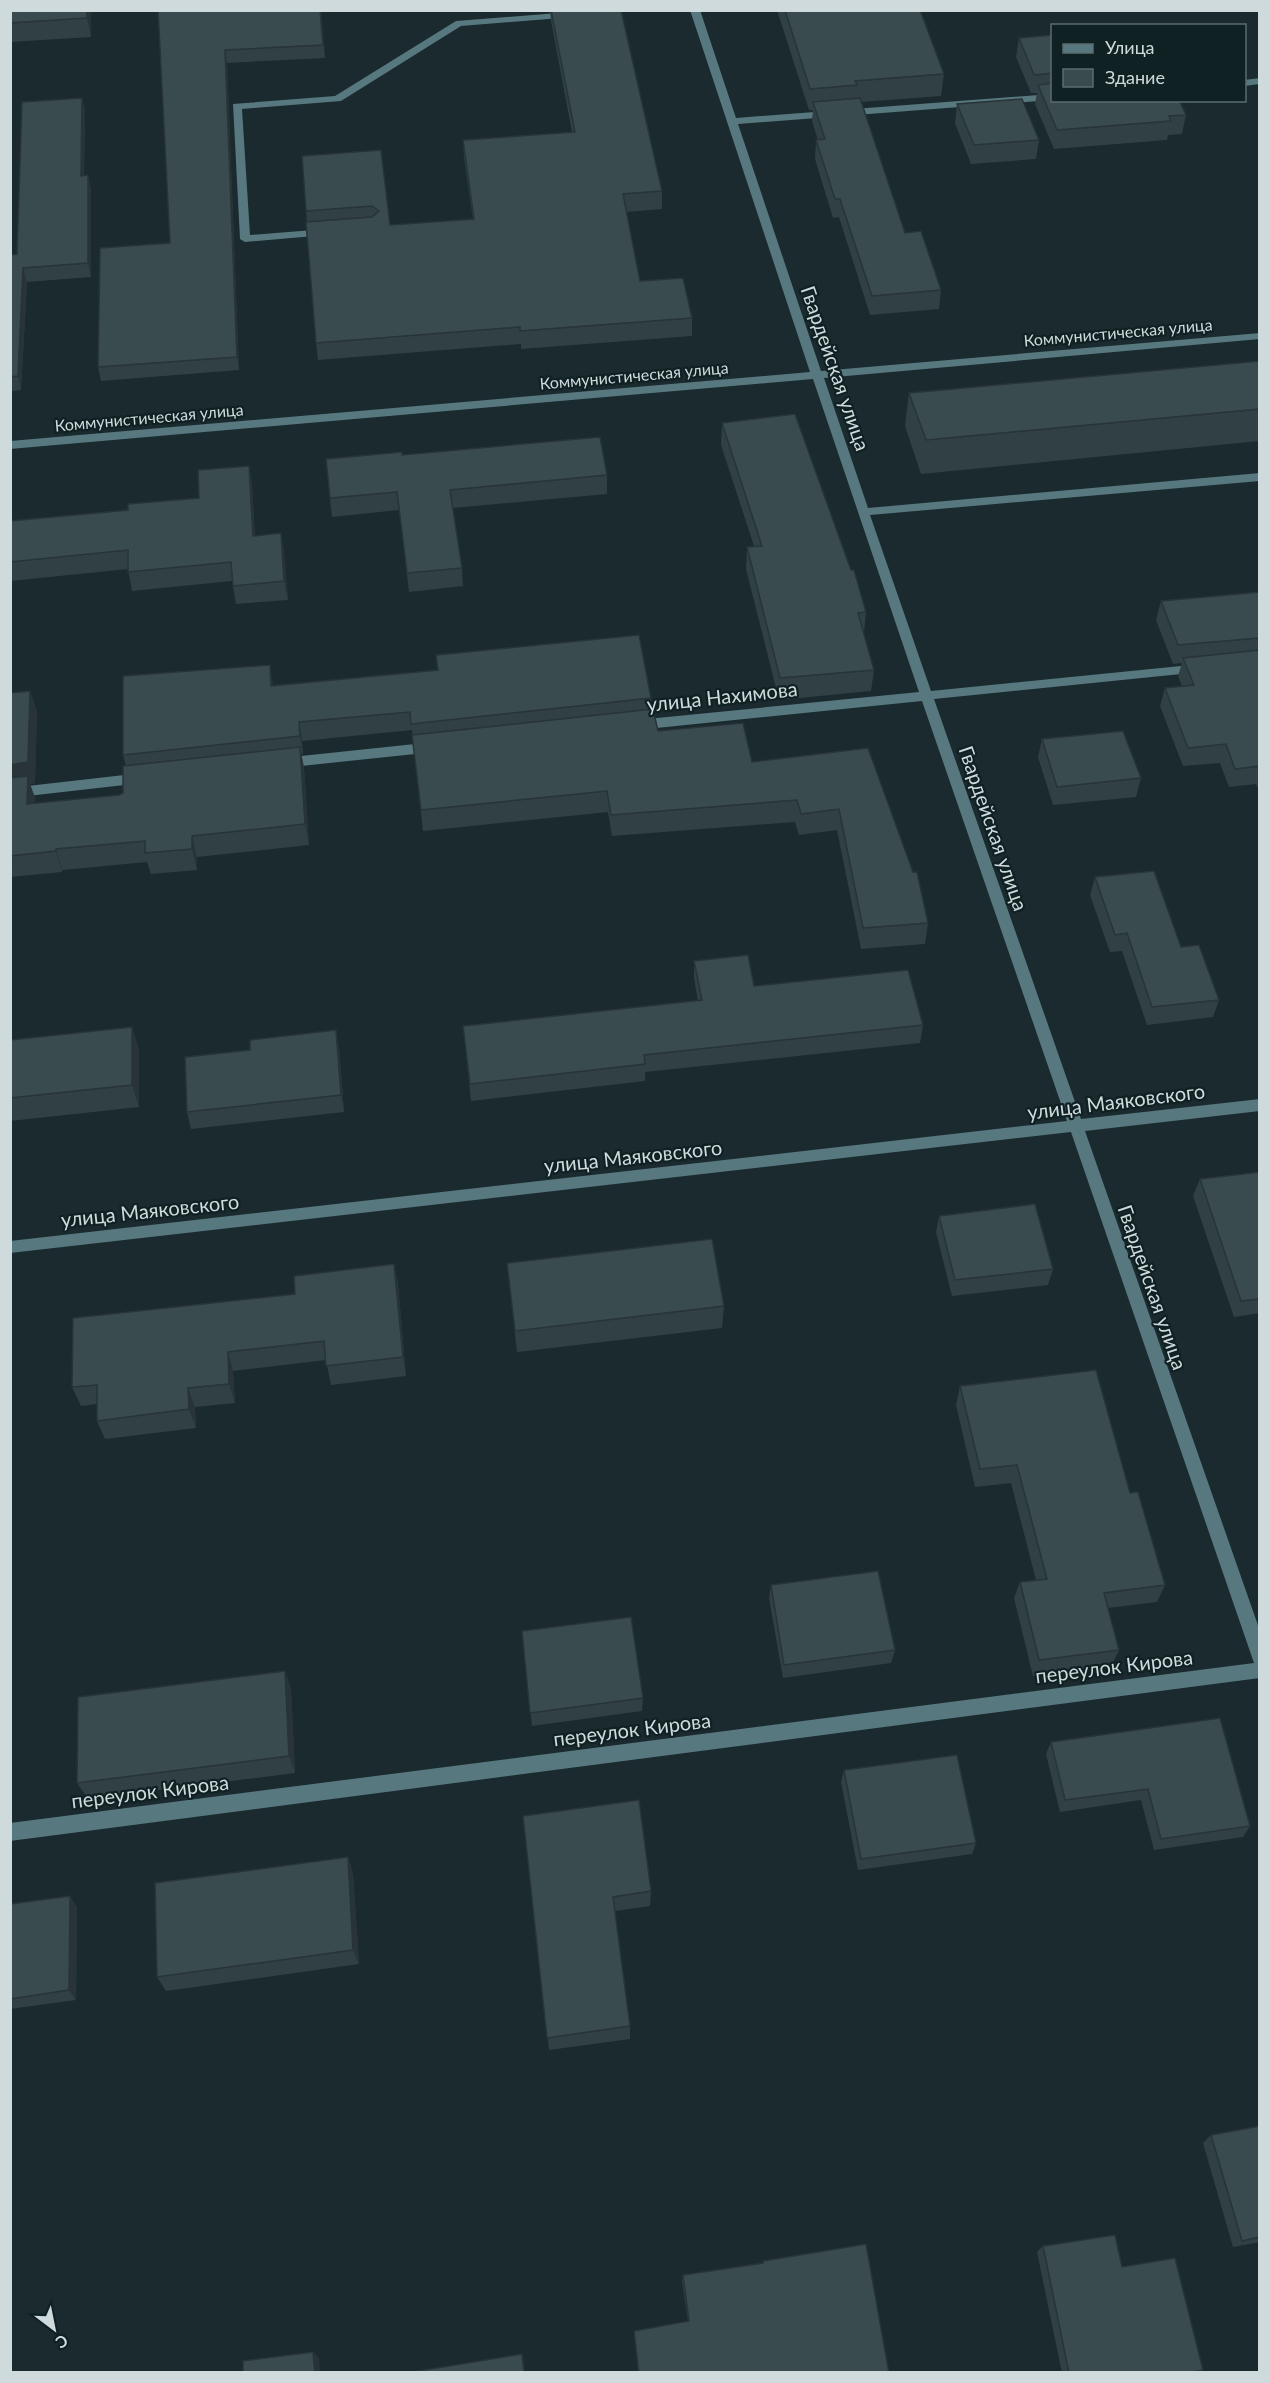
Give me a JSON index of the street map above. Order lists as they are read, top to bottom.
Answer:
{
  "streets": {
    "street": [
      "Коммунистическая улица",
      "Гвардейская улица",
      "улица Нахимова",
      "улица Маяковского",
      "переулок Кирова"
    ]
  },
  "crossings": [
    ["Коммунистическая улица", "Гвардейская улица"],
    ["Гвардейская улица", "улица Нахимова"],
    ["Гвардейская улица", "улица Маяковского"]
  ],
  "legend": ["Улица", "Здание"],
  "north": "bottom right"
}
